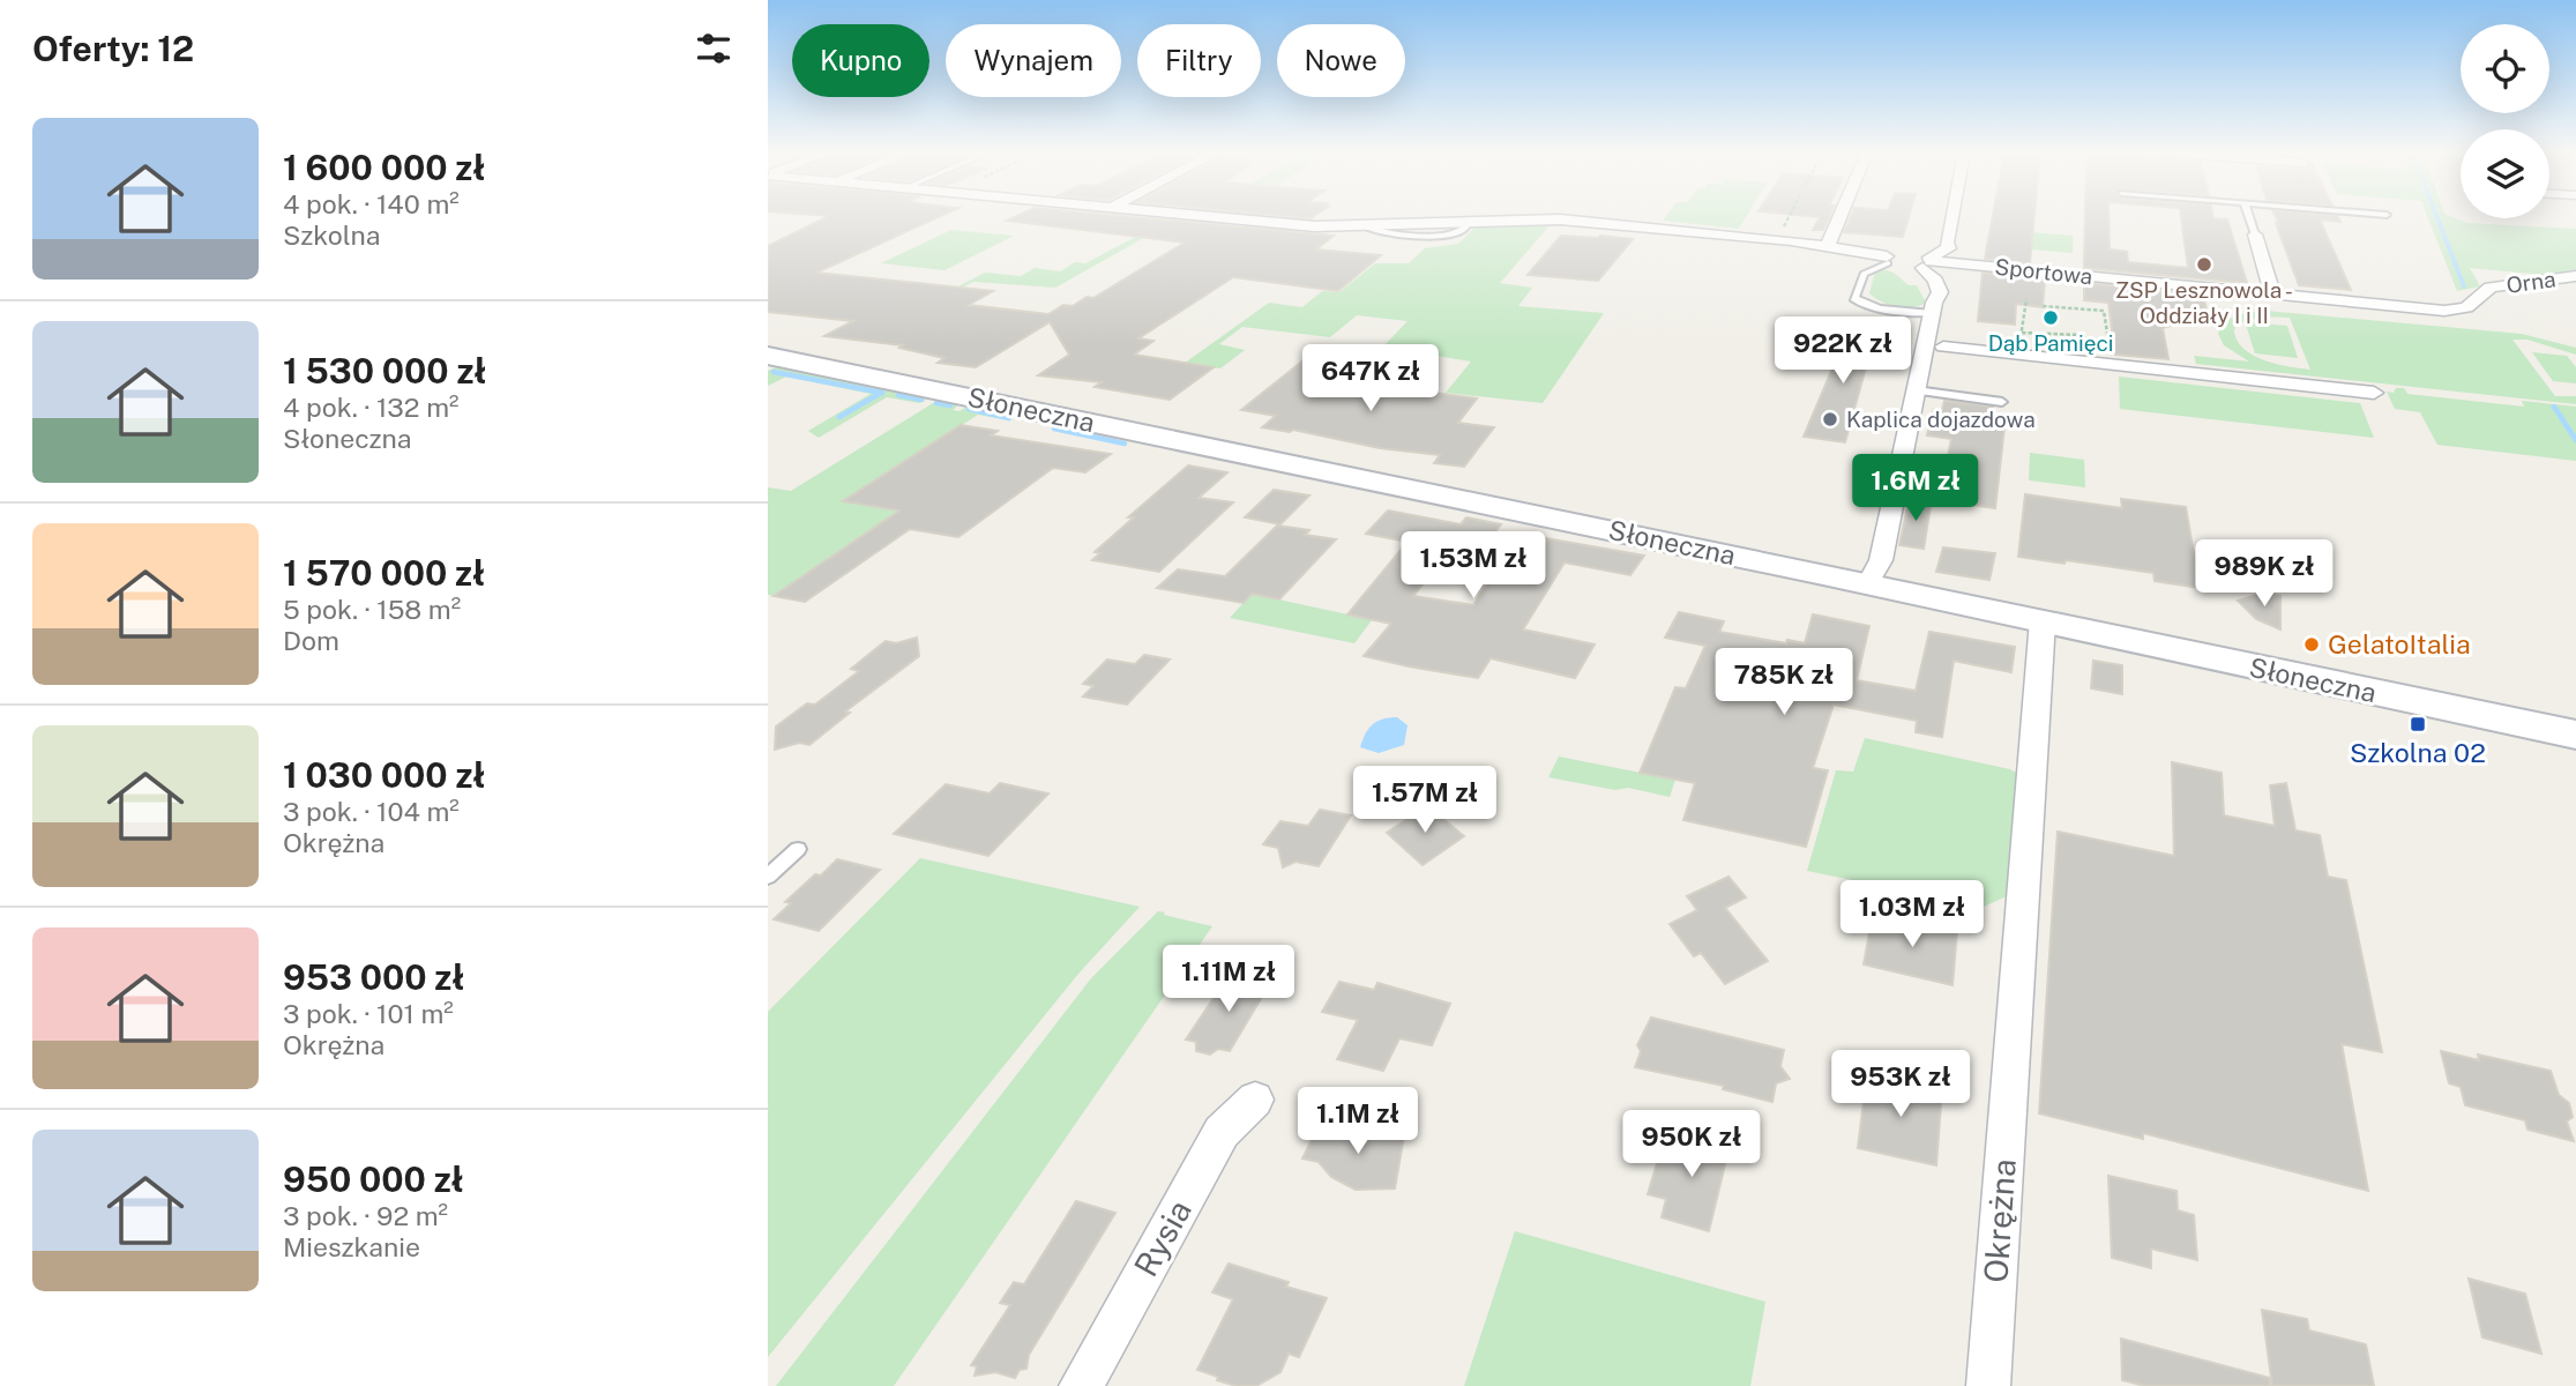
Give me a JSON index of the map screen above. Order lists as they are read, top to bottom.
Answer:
{
  "streets": {
    "main road": ["Słoneczna"],
    "street": [
      "Sportowa",
      "Orna",
      "Okrężna",
      "Rysia"
    ]
  },
  "crossings": [
    ["Sportowa", "Orna"],
    ["Słoneczna", "Okrężna"]
  ],
  "places": {
    "other": [
      "ZSP Lesznowola - Oddziały I i II",
      "Dąb Pamięci",
      "Kaplica dojazdowa",
      "GelatoItalia"
    ],
    "transit": ["Szkolna 02"]
  },
  "page": {
    "heading": "Oferty: 12",
    "chip": [
      "Kupno",
      "Wynajem",
      "Filtry",
      "Nowe"
    ],
    "list": [
      {
        "name": "1 600 000 zł",
        "note": "4 pok. · 140 m² · Szkolna"
      },
      {
        "name": "1 530 000 zł",
        "note": "4 pok. · 132 m² · Słoneczna"
      },
      {
        "name": "1 570 000 zł",
        "note": "5 pok. · 158 m² · Dom"
      },
      {
        "name": "1 030 000 zł",
        "note": "3 pok. · 104 m² · Okrężna"
      },
      {
        "name": "953 000 zł",
        "note": "3 pok. · 101 m² · Okrężna"
      },
      {
        "name": "950 000 zł",
        "note": "3 pok. · 92 m² · Mieszkanie"
      }
    ],
    "price": [
      "922K zł",
      "647K zł",
      "1.6M zł",
      "1.53M zł",
      "989K zł",
      "785K zł",
      "1.57M zł",
      "1.03M zł",
      "1.11M zł",
      "953K zł",
      "1.1M zł",
      "950K zł"
    ]
  }
}
